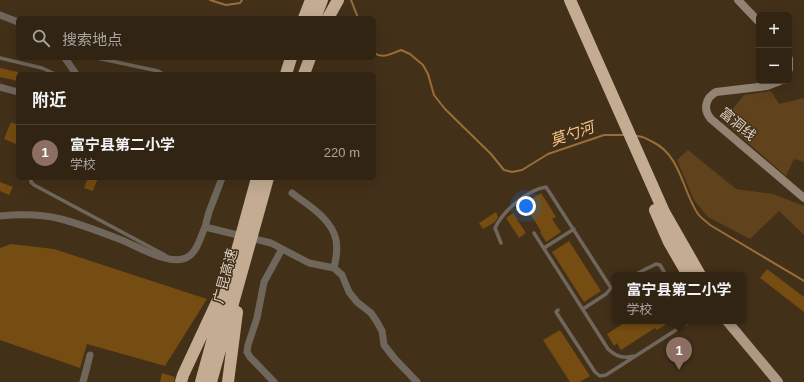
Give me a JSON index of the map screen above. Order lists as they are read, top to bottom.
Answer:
{
  "streets": {
    "highway": ["广昆高速"],
    "main road": ["富洞线"]
  },
  "water": ["莫勺河"],
  "page": {
    "map_buttons": ["+", "−"],
    "search": "搜索地点",
    "heading": "附近",
    "list": [
      {
        "mark": "1",
        "name": "富宁县第二小学",
        "note": "学校",
        "value": "220 m"
      }
    ],
    "popup": ["富宁县第二小学", "学校"],
    "pins": "1"
  }
}
